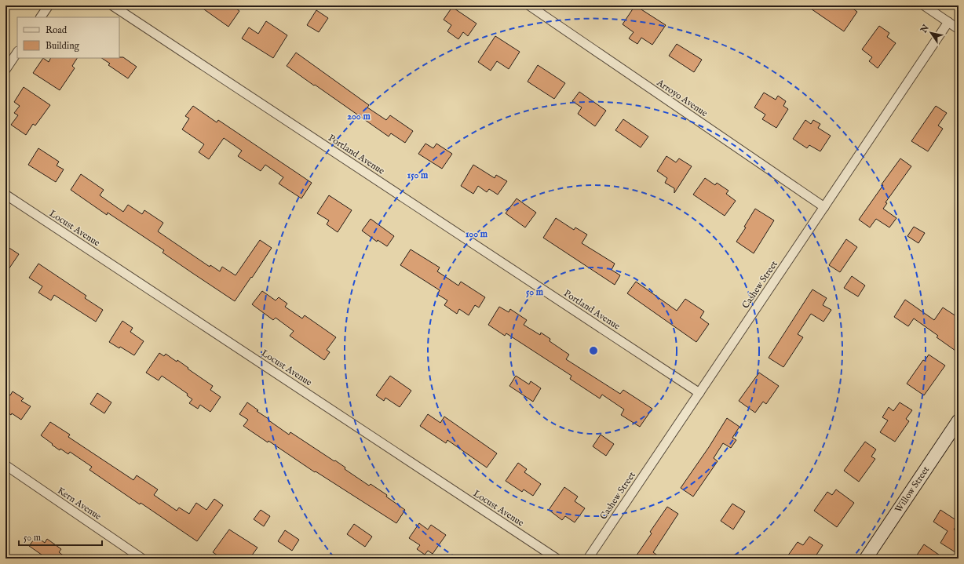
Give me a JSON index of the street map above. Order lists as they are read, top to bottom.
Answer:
{
  "streets": {
    "street": [
      "Arroyo Avenue",
      "Portland Avenue",
      "Locust Avenue",
      "Cashew Street",
      "Willow Street",
      "Kern Avenue"
    ]
  },
  "crossings": [
    ["Arroyo Avenue", "Cashew Street"],
    ["Portland Avenue", "Cashew Street"]
  ],
  "legend": ["Road", "Building"],
  "scale_bar": "50 m",
  "north": "top left",
  "rings": [
    "200 m",
    "150 m",
    "100 m",
    "50 m"
  ]
}
